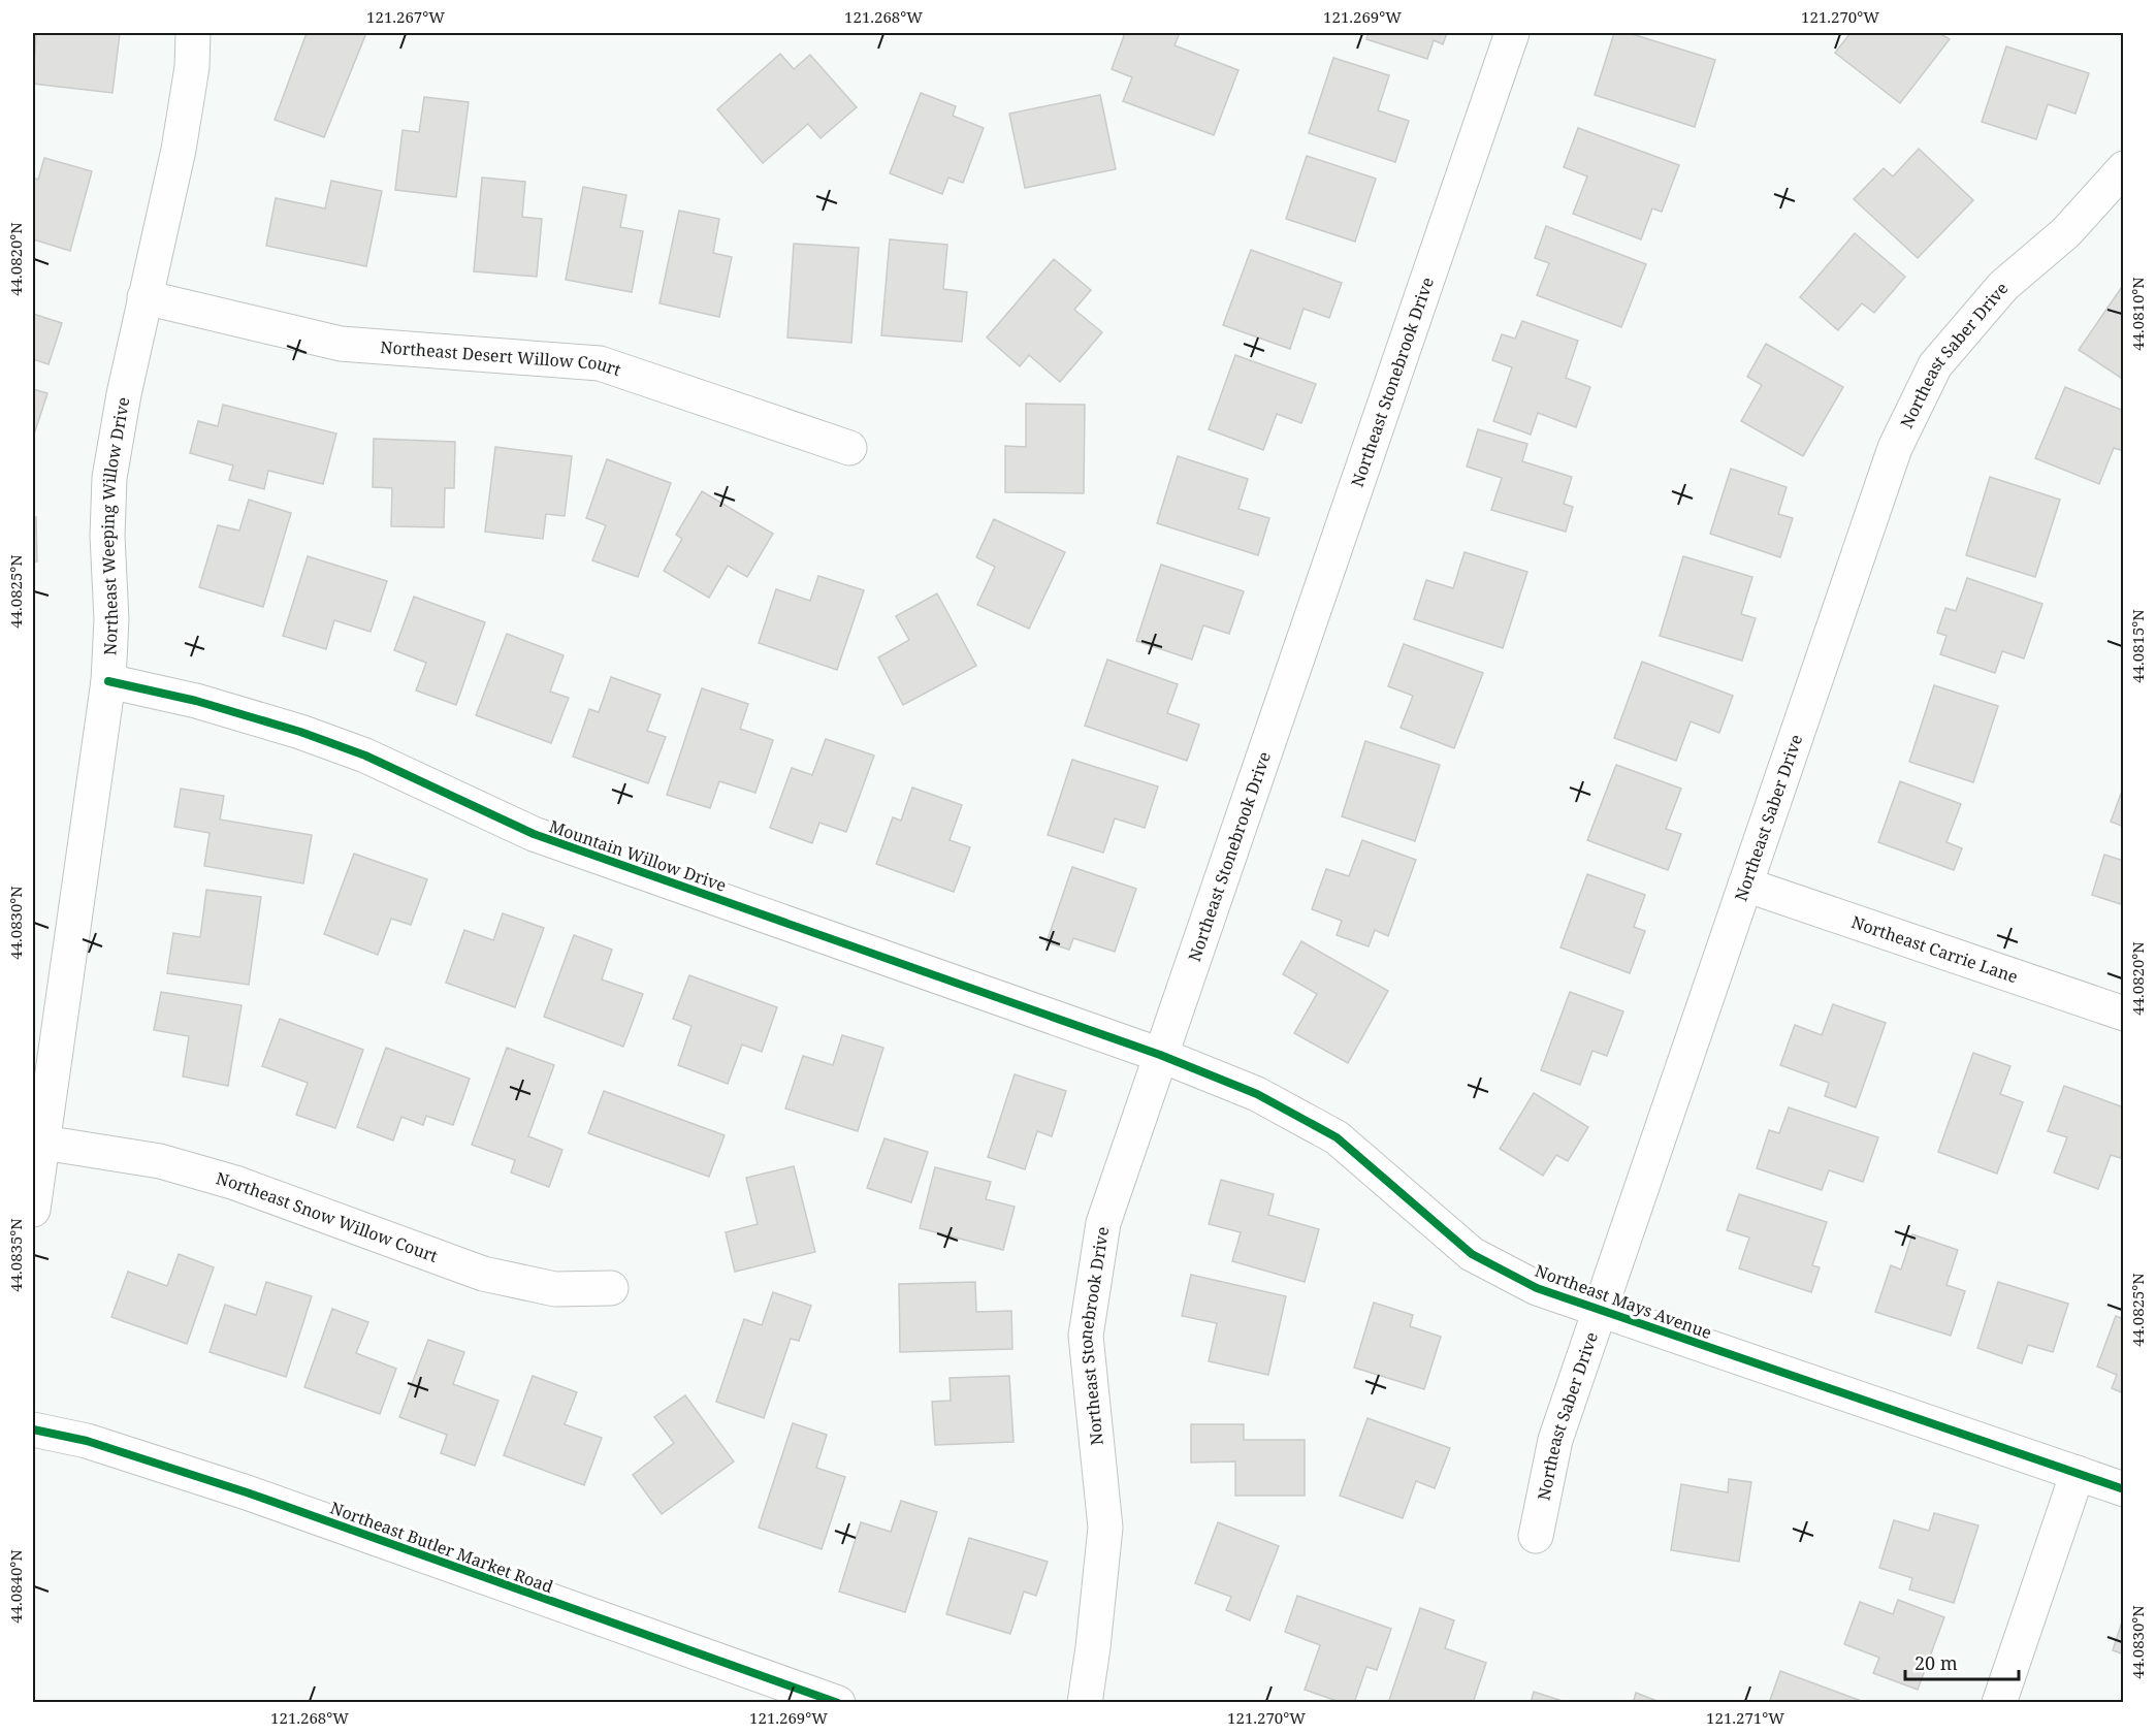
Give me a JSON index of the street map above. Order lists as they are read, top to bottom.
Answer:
{
  "streets": {
    "street": [
      "Northeast Saber Drive",
      "Northeast Desert Willow Court",
      "Northeast Stonebrook Drive",
      "Northeast Weeping Willow Drive",
      "Mountain Willow Drive",
      "Northeast Carrie Lane",
      "Northeast Snow Willow Court",
      "Northeast Mays Avenue",
      "Northeast Butler Market Road"
    ]
  },
  "crossings": [
    ["Northeast Saber Drive", "Northeast Carrie Lane"],
    ["Northeast Saber Drive", "Northeast Mays Avenue"],
    ["Northeast Desert Willow Court", "Northeast Weeping Willow Drive"],
    ["Northeast Stonebrook Drive", "Mountain Willow Drive"],
    ["Northeast Stonebrook Drive", "Northeast Mays Avenue"],
    ["Northeast Weeping Willow Drive", "Mountain Willow Drive"],
    ["Northeast Weeping Willow Drive", "Northeast Snow Willow Court"],
    ["Mountain Willow Drive", "Northeast Mays Avenue"]
  ],
  "scale_bar": "20 m",
  "coordinates": [
    "121.267°W",
    "121.268°W",
    "121.269°W",
    "121.270°W",
    "44.0820°N",
    "44.0810°N",
    "44.0825°N",
    "44.0815°N",
    "44.0830°N",
    "44.0835°N",
    "44.0840°N",
    "121.271°W"
  ]
}
